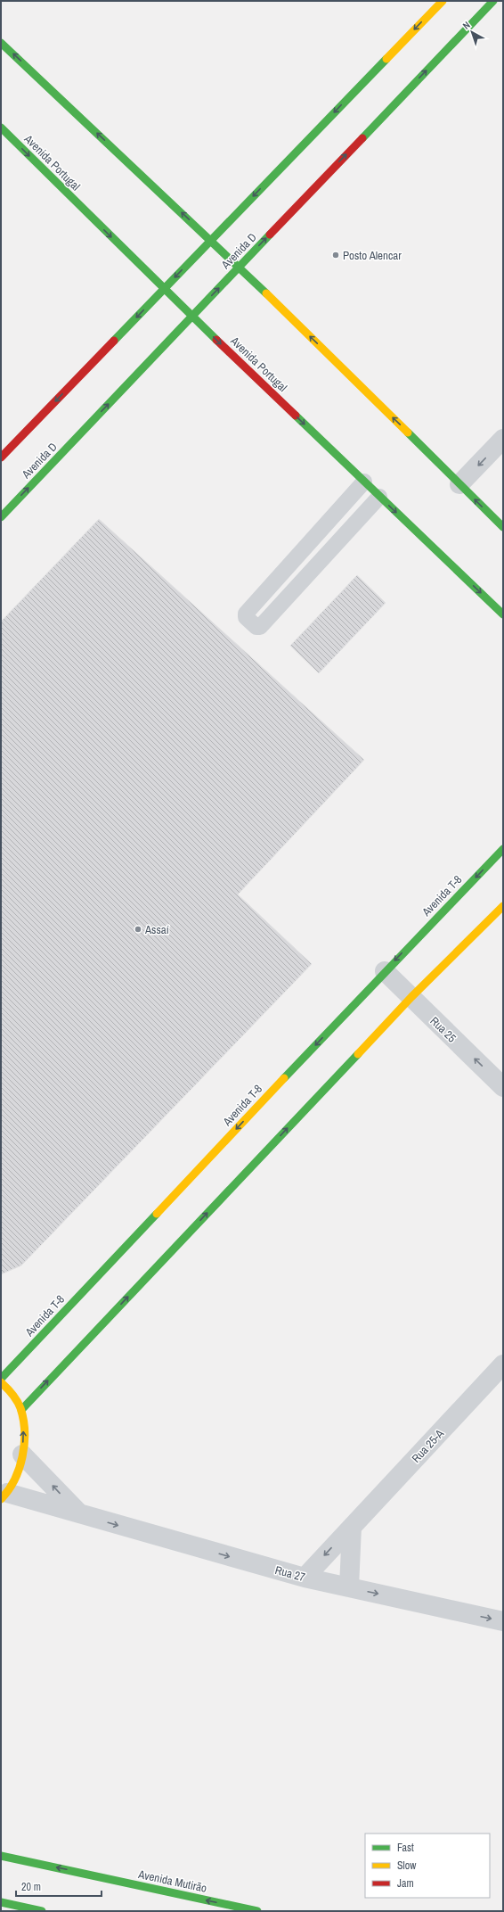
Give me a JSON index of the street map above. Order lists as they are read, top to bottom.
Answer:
{
  "streets": {
    "main road": [
      "Avenida Portugal",
      "Avenida D",
      "Avenida T-8",
      "Avenida Mutirão"
    ],
    "street": ["Rua 25", "Rua 25-A", "Rua 27"]
  },
  "crossings": [
    ["Avenida Portugal", "Avenida D"],
    ["Avenida T-8", "Rua 25"],
    ["Rua 25-A", "Rua 27"]
  ],
  "one_way": ["Rua 25", "Rua 27", "Avenida Mutirão"],
  "places": ["Posto Alencar", "Assaí"],
  "legend": ["Fast", "Slow", "Jam"],
  "scale_bar": "20 m",
  "north": "top left"
}
